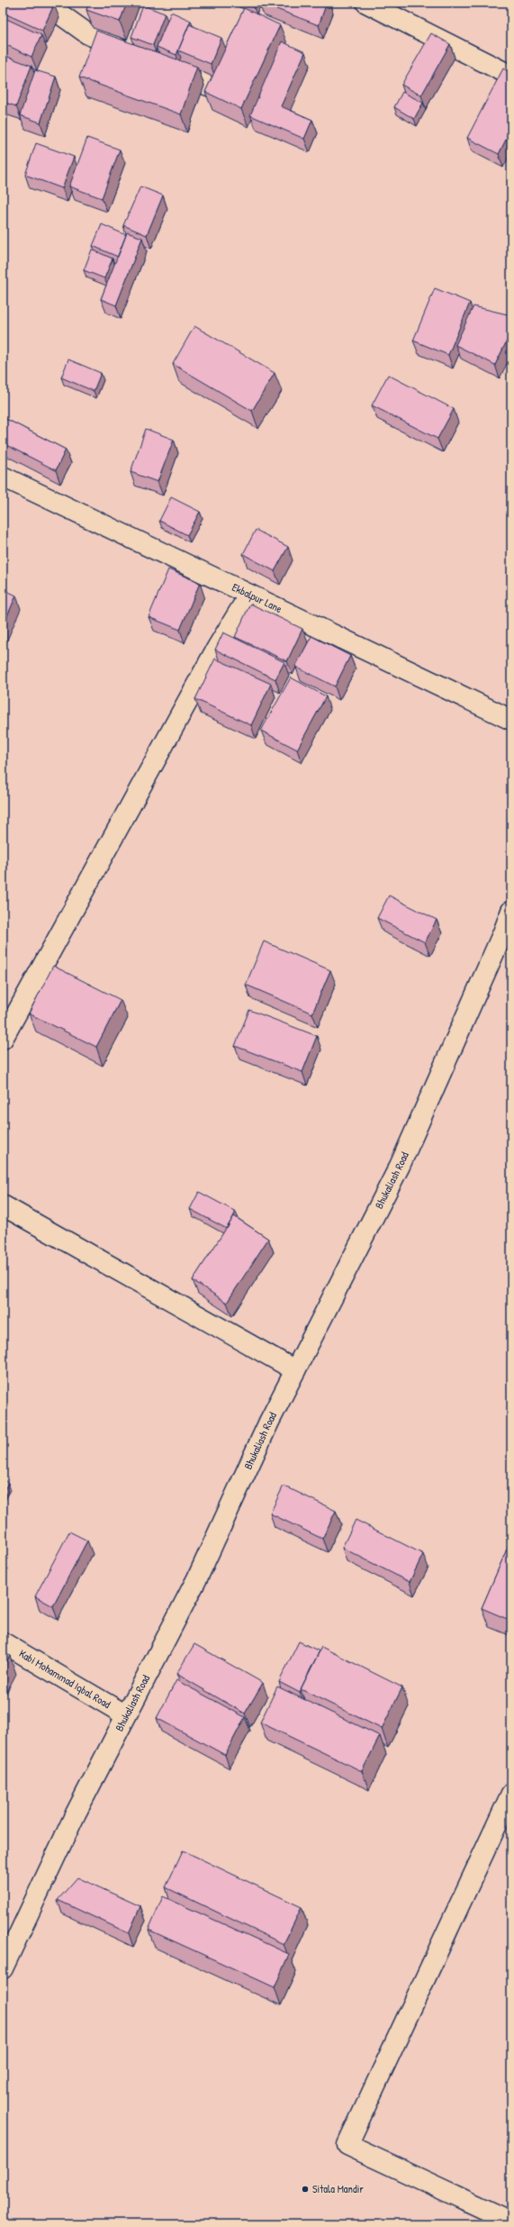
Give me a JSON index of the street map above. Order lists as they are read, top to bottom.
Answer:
{
  "streets": {
    "street": ["Ekbalpur Lane", "Bhukaliash Road", "Kabi Mohammad Iqbal Road"]
  },
  "crossings": [
    ["Bhukaliash Road", "Kabi Mohammad Iqbal Road"]
  ],
  "places": ["Sitala Mandir"]
}
